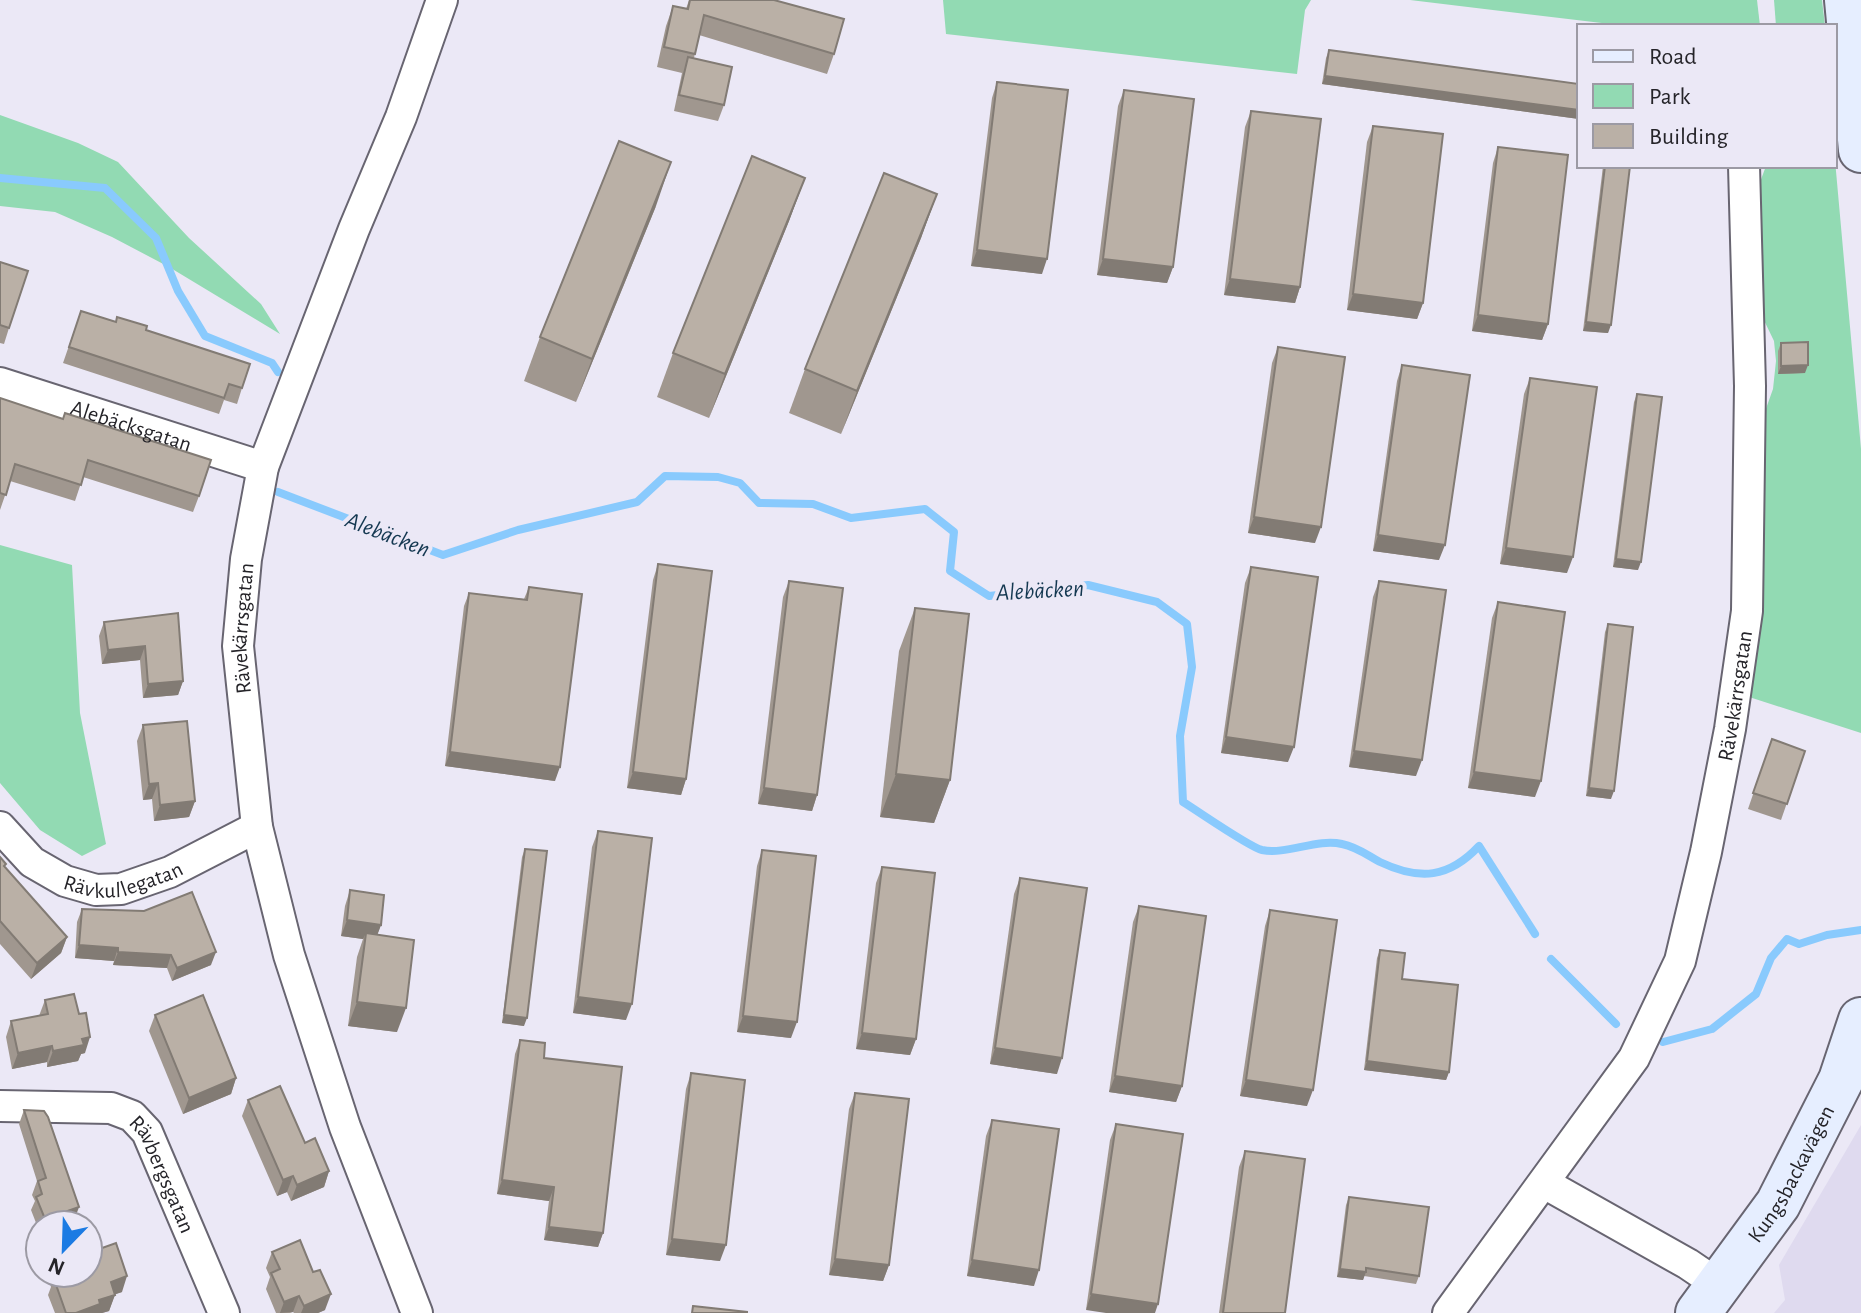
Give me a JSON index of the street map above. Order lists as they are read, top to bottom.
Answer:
{
  "streets": {
    "street": [
      "Alebäcksgatan",
      "Rävekärrsgatan",
      "Rävkullegatan",
      "Kungsbackavägen",
      "Rävbergsgatan"
    ]
  },
  "crossings": [
    ["Alebäcksgatan", "Rävekärrsgatan"],
    ["Rävekärrsgatan", "Rävkullegatan"]
  ],
  "water": ["Alebäcken"],
  "legend": ["Road", "Park", "Building"],
  "north": "bottom left"
}
